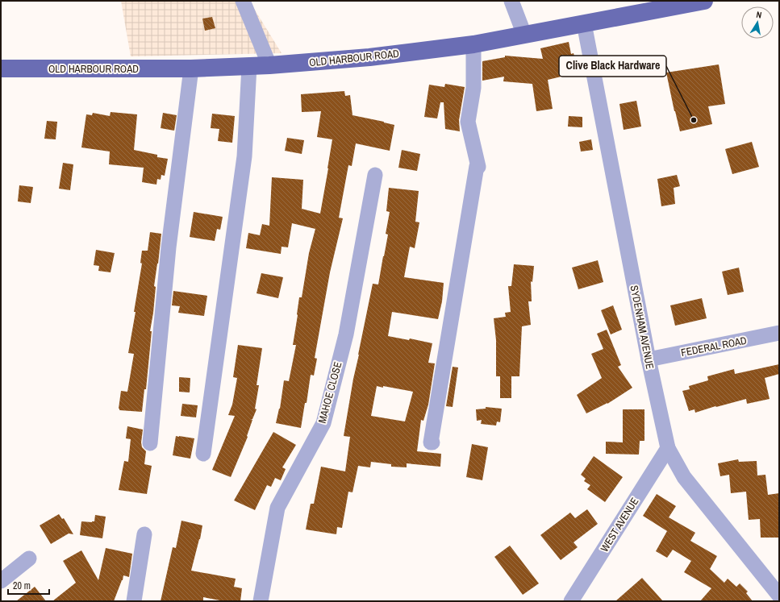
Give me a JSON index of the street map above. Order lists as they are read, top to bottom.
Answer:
{
  "streets": {
    "main road": ["OLD HARBOUR ROAD"],
    "street": [
      "SYDENHAM AVENUE",
      "FEDERAL ROAD",
      "MAHOE CLOSE",
      "WEST AVENUE"
    ]
  },
  "crossings": [
    ["OLD HARBOUR ROAD", "SYDENHAM AVENUE"],
    ["SYDENHAM AVENUE", "FEDERAL ROAD"],
    ["SYDENHAM AVENUE", "WEST AVENUE"]
  ],
  "places": ["Clive Black Hardware"],
  "scale_bar": "20 m",
  "north": "top"
}
